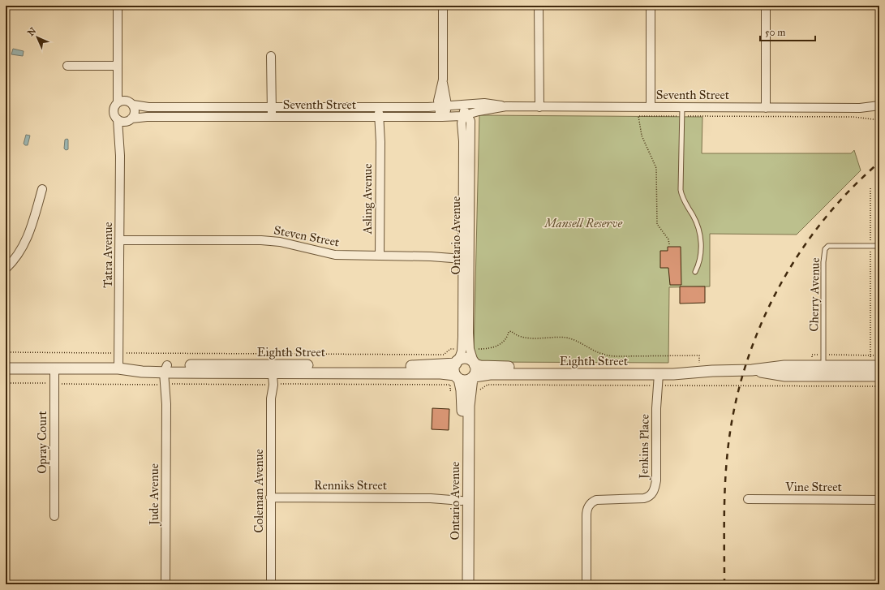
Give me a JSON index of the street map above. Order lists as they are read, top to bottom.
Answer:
{
  "streets": {
    "street": [
      "Seventh Street",
      "Asling Avenue",
      "Ontario Avenue",
      "Steven Street",
      "Tatra Avenue",
      "Eighth Street",
      "Opray Court",
      "Jenkins Place",
      "Renniks Street",
      "Vine Street",
      "Coleman Avenue",
      "Jude Avenue"
    ],
    "lane": ["Cherry Avenue"]
  },
  "crossings": [
    ["Seventh Street", "Asling Avenue"],
    ["Seventh Street", "Ontario Avenue"],
    ["Seventh Street", "Tatra Avenue"],
    ["Asling Avenue", "Steven Street"],
    ["Ontario Avenue", "Steven Street"],
    ["Ontario Avenue", "Eighth Street"],
    ["Ontario Avenue", "Renniks Street"],
    ["Steven Street", "Tatra Avenue"],
    ["Tatra Avenue", "Eighth Street"],
    ["Cherry Avenue", "Eighth Street"],
    ["Eighth Street", "Opray Court"],
    ["Eighth Street", "Jenkins Place"],
    ["Eighth Street", "Coleman Avenue"],
    ["Eighth Street", "Jude Avenue"],
    ["Renniks Street", "Coleman Avenue"]
  ],
  "parks": ["Mansell Reserve"],
  "scale_bar": "50 m",
  "north": "top left"
}
